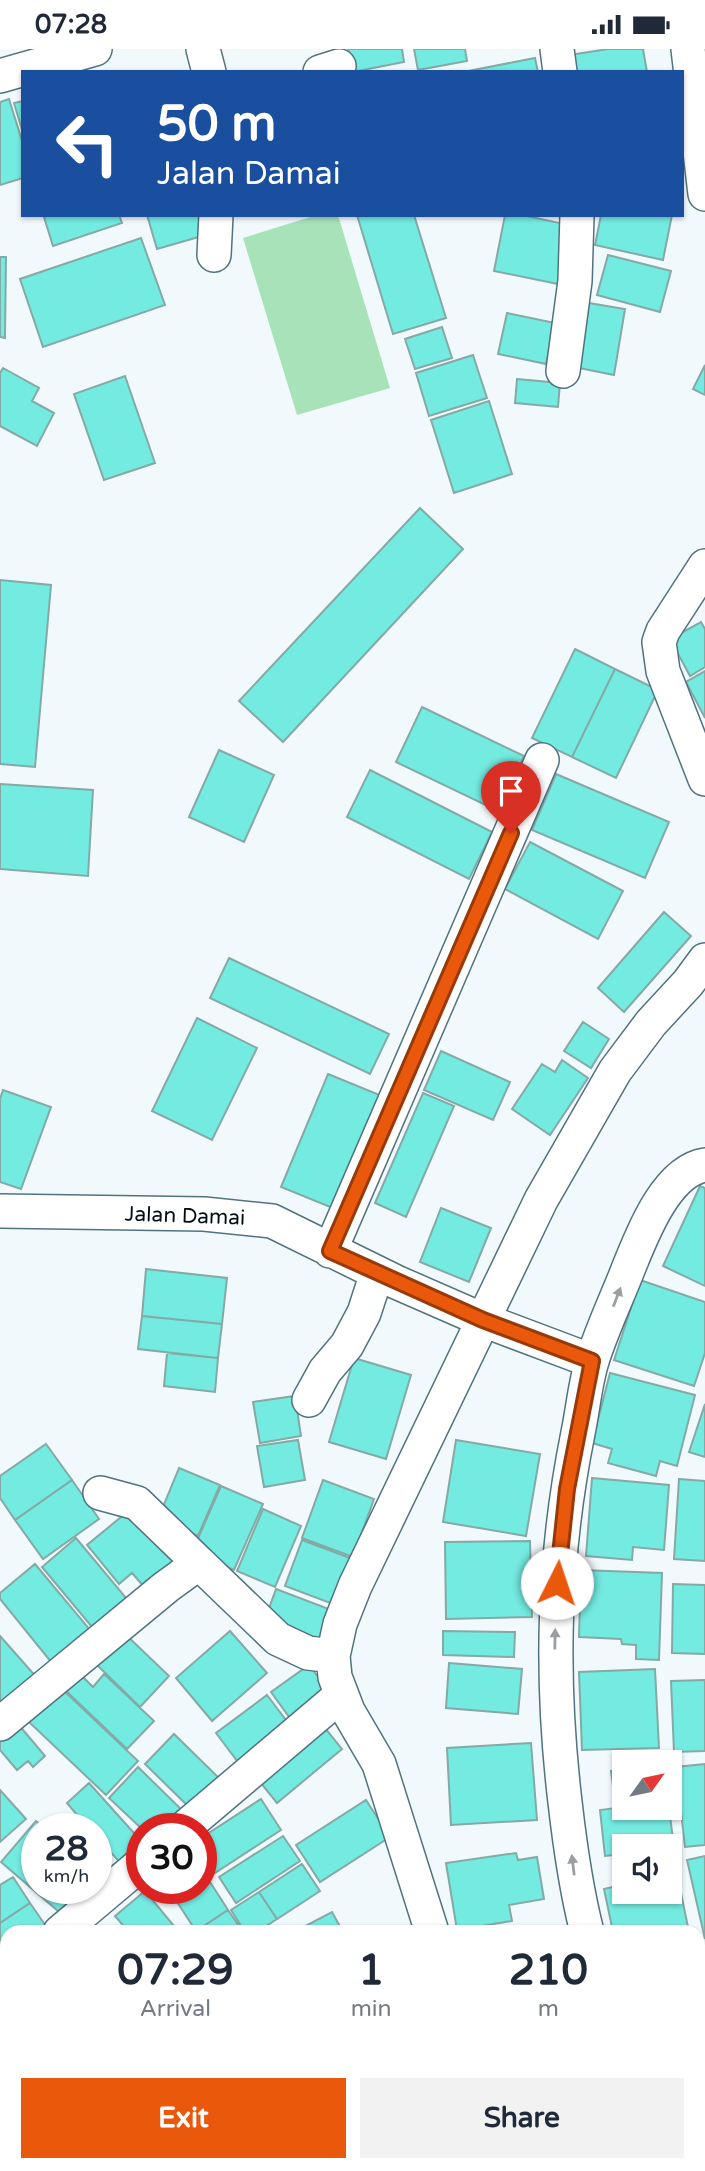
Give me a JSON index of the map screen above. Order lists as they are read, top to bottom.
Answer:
{
  "streets": {
    "street": ["Jalan Damai"]
  },
  "north": "top right",
  "page": {
    "status": "07:28",
    "turn": ["50 m", "Jalan Damai"],
    "speed": "28 km/h",
    "limit": "30",
    "eta": [
      "07:29",
      "Arrival",
      "1",
      "min",
      "210",
      "m"
    ],
    "buttons": ["Exit", "Share"]
  }
}
